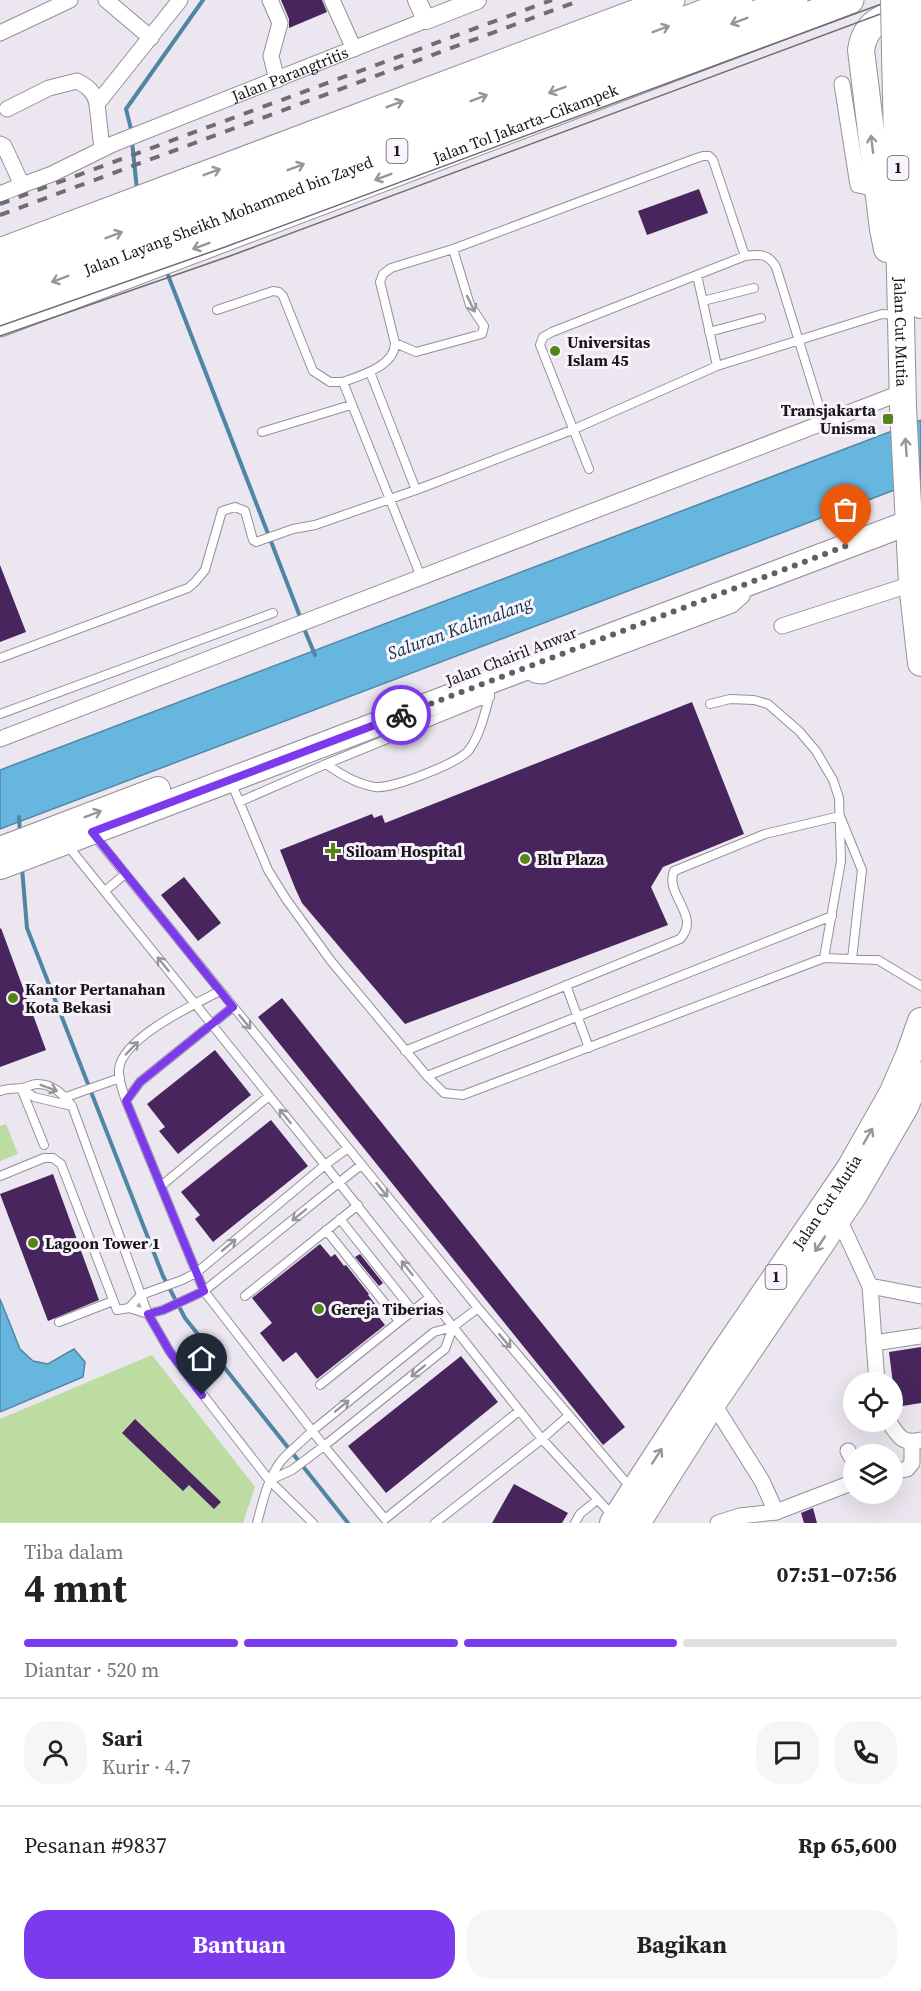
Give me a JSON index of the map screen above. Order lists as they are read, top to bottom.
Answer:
{
  "streets": {
    "highway": [
      "Jalan Tol Jakarta–Cikampek",
      "1",
      "Jalan Layang Sheikh Mohammed bin Zayed",
      "Jalan Cut Mutia"
    ],
    "main road": ["Jalan Chairil Anwar"],
    "street": ["Jalan Parangtritis"]
  },
  "crossings": [
    ["Jalan Cut Mutia", "Jalan Chairil Anwar"]
  ],
  "water": ["Saluran Kalimalang"],
  "places": {
    "other": [
      "Universitas Islam 45",
      "Blu Plaza",
      "Kantor Pertanahan Kota Bekasi",
      "Lagoon Tower 1",
      "Gereja Tiberias"
    ],
    "transit": ["Transjakarta Unisma"],
    "health": ["Siloam Hospital"]
  },
  "page": {
    "heading": ["4 mnt", "Tiba dalam", "07:51–07:56"],
    "panel": [
      "Sari",
      "Kurir · 4.7",
      "Pesanan #9837",
      "Rp 65,600"
    ],
    "bar": "Diantar · 520 m",
    "buttons": ["Bantuan", "Bagikan"]
  }
}
